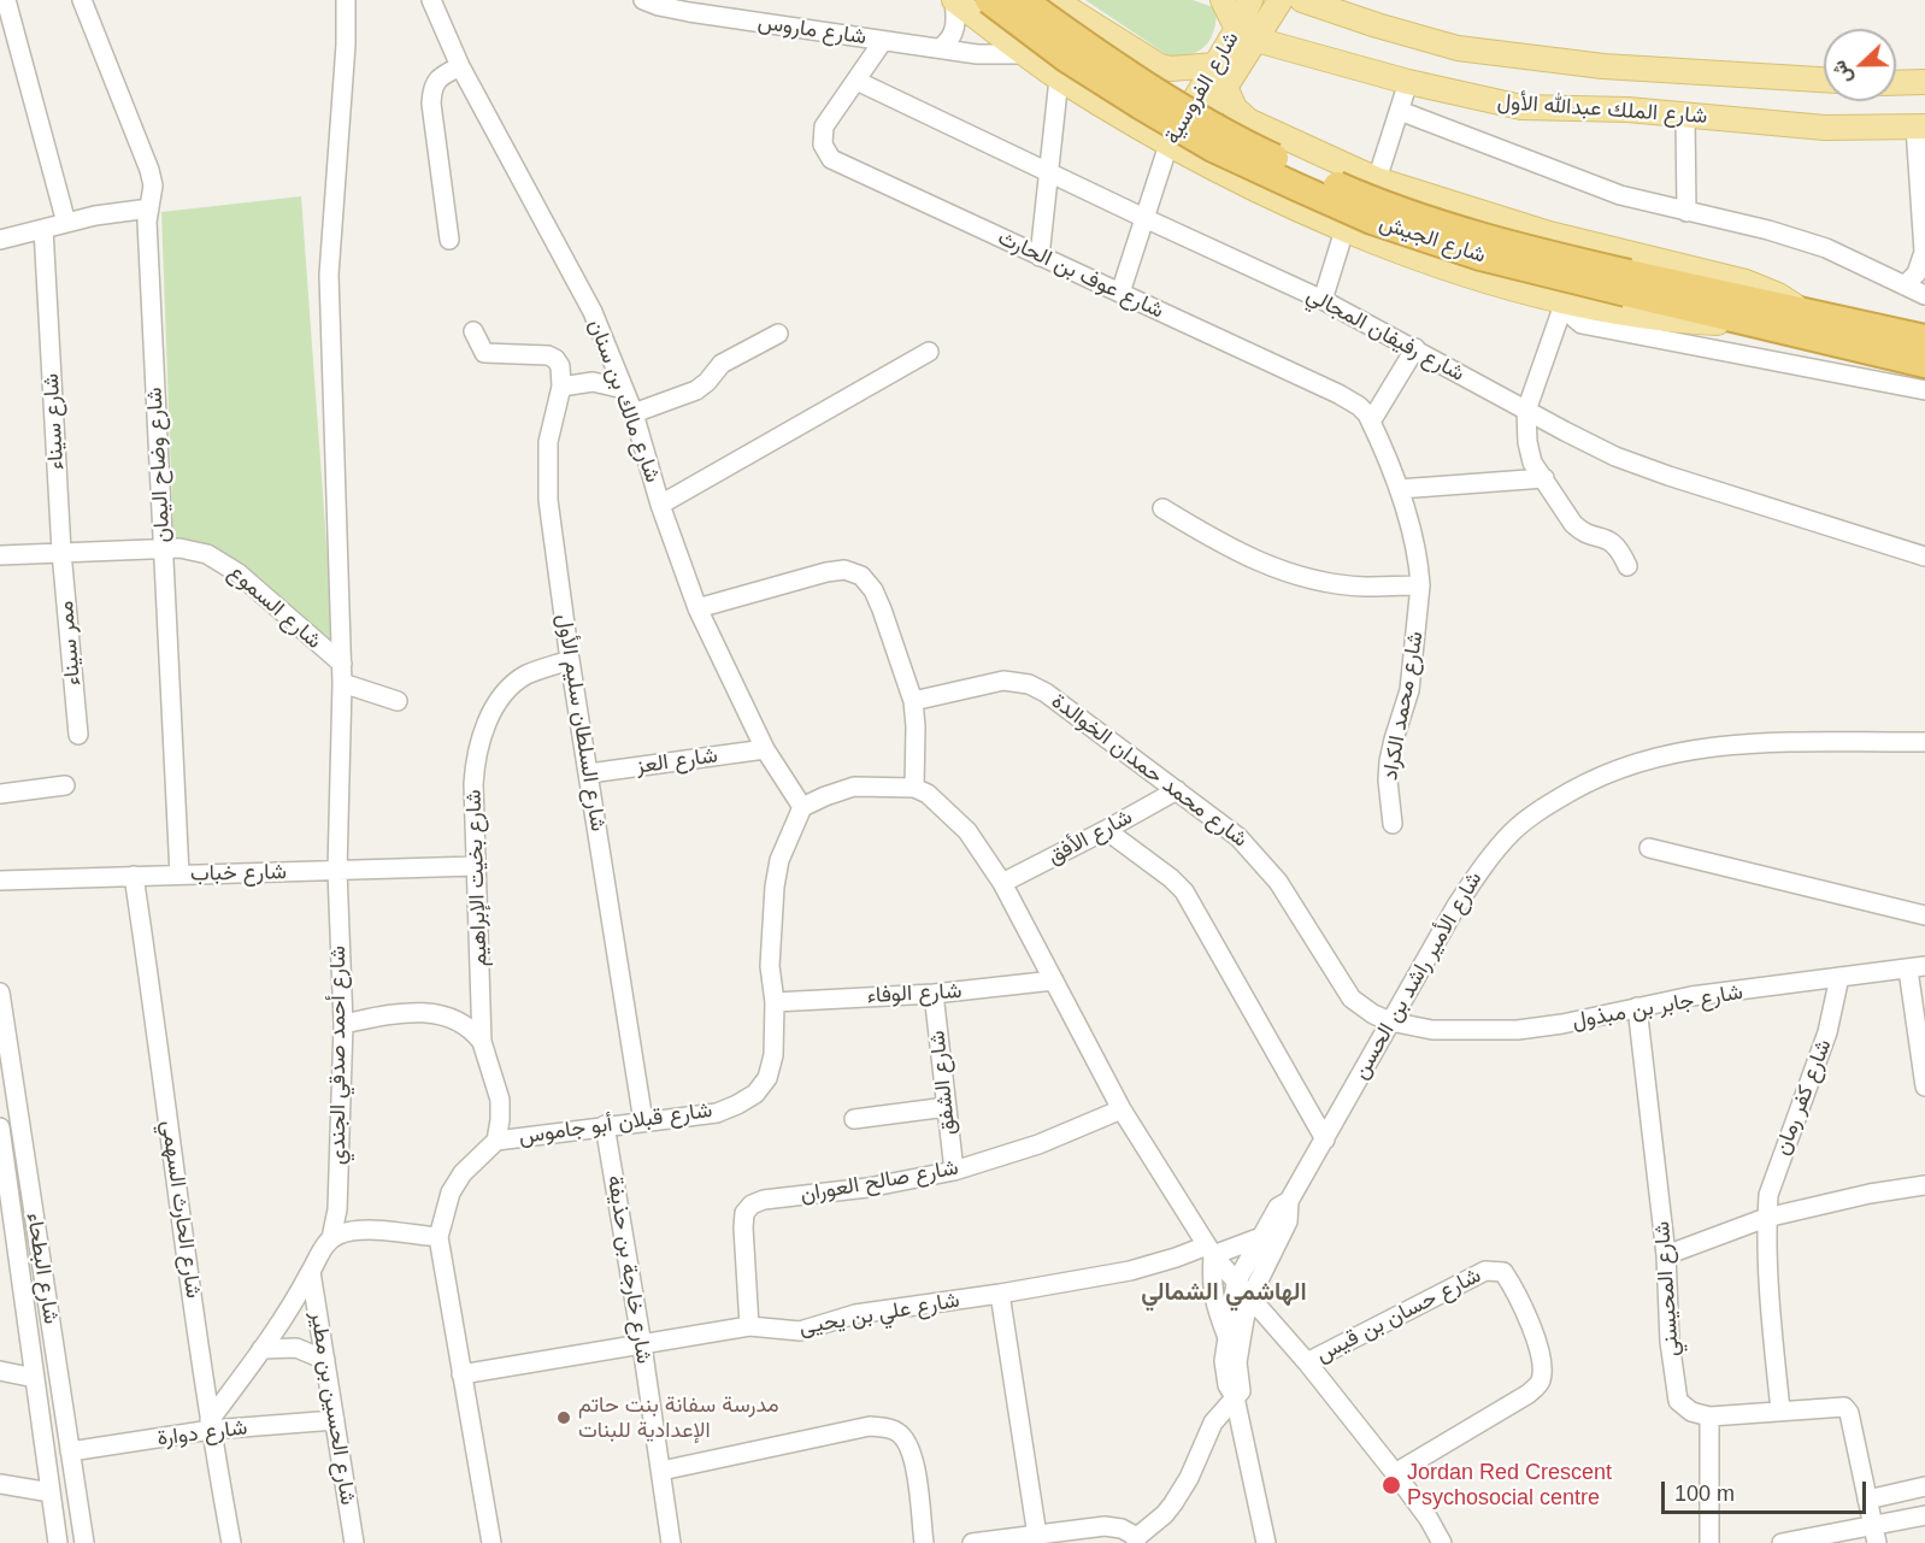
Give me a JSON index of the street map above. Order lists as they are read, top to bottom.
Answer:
{
  "streets": {
    "highway": ["شارع الجيش"],
    "main road": ["شارع الفروسية", "شارع الملك عبدالله الأول"],
    "street": [
      "شارع ماروس",
      "شارع عوف بن الحارث",
      "شارع رفيفان المجالي",
      "شارع مالك بن سنان",
      "شارع سيناء",
      "شارع وضاح اليمان",
      "شارع السموع",
      "ممر سيناء",
      "شارع محمد الكراد",
      "شارع السلطان سليم الأول",
      "شارع العز",
      "شارع محمد حمدان الخوالدة",
      "شارع الأفق",
      "شارع خباب",
      "شارع بخيت الإبراهيم",
      "شارع الأمير راشد بن الحسن",
      "شارع الوفاء",
      "شارع جابر بن مبذول",
      "شارع أحمد صدقي الجندي",
      "شارع الشفق",
      "شارع كفر رمان",
      "شارع قبلان أبو جاموس",
      "شارع صالح العوران",
      "شارع الحارث السهمي",
      "شارع البطحاء",
      "شارع خارجة بن حذيفة",
      "شارع المحيسني",
      "شارع علي بن يحيى",
      "شارع حسان بن قيس",
      "شارع الحسين بن مطير",
      "شارع دوارة"
    ]
  },
  "crossings": [
    ["شارع ماروس", "شارع عوف بن الحارث"],
    ["شارع الفروسية", "شارع الملك عبدالله الأول"],
    ["شارع الفروسية", "شارع عوف بن الحارث"],
    ["شارع الفروسية", "شارع رفيفان المجالي"],
    ["شارع عوف بن الحارث", "شارع رفيفان المجالي"],
    ["شارع عوف بن الحارث", "شارع محمد الكراد"],
    ["شارع مالك بن سنان", "شارع العز"],
    ["شارع مالك بن سنان", "شارع قبلان أبو جاموس"],
    ["شارع سيناء", "شارع السموع"],
    ["شارع سيناء", "ممر سيناء"],
    ["شارع وضاح اليمان", "شارع السموع"],
    ["شارع وضاح اليمان", "شارع خباب"],
    ["شارع السموع", "ممر سيناء"],
    ["شارع السلطان سليم الأول", "شارع العز"],
    ["شارع السلطان سليم الأول", "شارع بخيت الإبراهيم"],
    ["شارع السلطان سليم الأول", "شارع قبلان أبو جاموس"],
    ["شارع محمد حمدان الخوالدة", "شارع الأفق"],
    ["شارع محمد حمدان الخوالدة", "شارع الأمير راشد بن الحسن"],
    ["شارع محمد حمدان الخوالدة", "شارع جابر بن مبذول"],
    ["شارع خباب", "شارع بخيت الإبراهيم"],
    ["شارع خباب", "شارع أحمد صدقي الجندي"],
    ["شارع خباب", "شارع الحارث السهمي"],
    ["شارع بخيت الإبراهيم", "شارع قبلان أبو جاموس"],
    ["شارع الأمير راشد بن الحسن", "شارع جابر بن مبذول"],
    ["شارع الأمير راشد بن الحسن", "شارع علي بن يحيى"],
    ["شارع الوفاء", "شارع الشفق"],
    ["شارع الوفاء", "شارع قبلان أبو جاموس"],
    ["شارع جابر بن مبذول", "شارع كفر رمان"],
    ["شارع جابر بن مبذول", "شارع المحيسني"],
    ["شارع الشفق", "شارع صالح العوران"],
    ["شارع قبلان أبو جاموس", "شارع خارجة بن حذيفة"],
    ["شارع قبلان أبو جاموس", "شارع علي بن يحيى"],
    ["شارع صالح العوران", "شارع علي بن يحيى"],
    ["شارع الحارث السهمي", "شارع دوارة"],
    ["شارع البطحاء", "شارع دوارة"],
    ["شارع خارجة بن حذيفة", "شارع علي بن يحيى"],
    ["شارع الحسين بن مطير", "شارع دوارة"]
  ],
  "districts": ["الهاشمي الشمالي"],
  "places": ["مدرسة سفانة بنت حاتم الإعدادية للبنات", "Jordan Red Crescent Psychosocial centre"],
  "scale_bar": "100 m",
  "north": "left"
}
